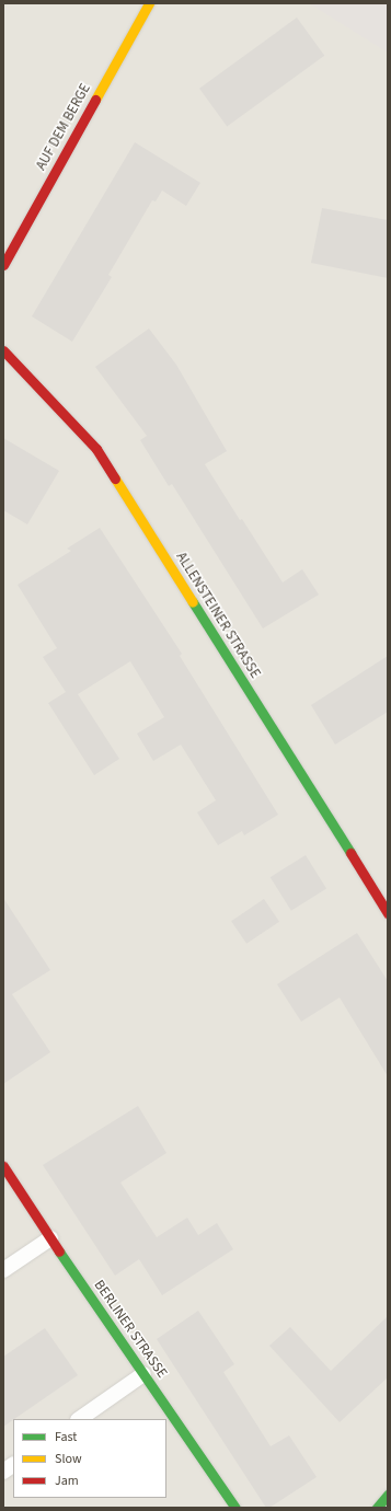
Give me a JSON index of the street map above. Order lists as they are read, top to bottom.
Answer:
{
  "streets": {
    "street": ["AUF DEM BERGE", "ALLENSTEINER STRASSE", "BERLINER STRASSE"]
  },
  "legend": ["Fast", "Slow", "Jam"]
}
